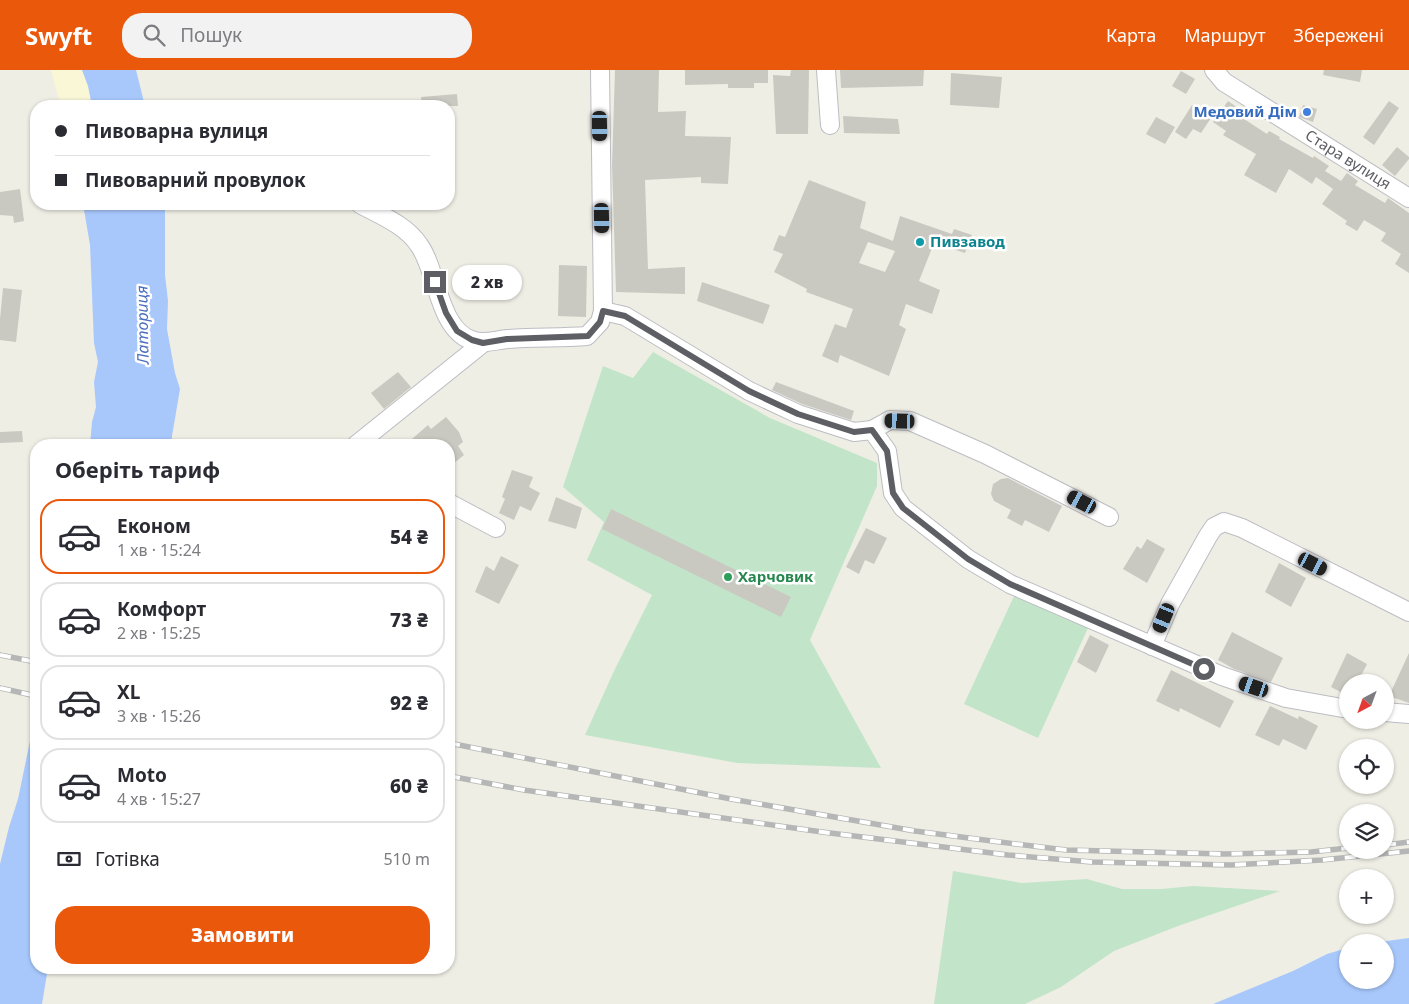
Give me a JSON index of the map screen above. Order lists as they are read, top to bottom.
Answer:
{
  "streets": {
    "street": ["Стара вулиця"]
  },
  "water": ["Латориця"],
  "places": ["Медовий Дім", "Пивзавод", "Харчовик"],
  "north": "bottom left",
  "page": {
    "header": "Swyft",
    "search": "Пошук",
    "nav": ["Карта", "Маршрут", "Збережені"],
    "banner": ["Пивоварна вулиця", "Пивоварний провулок"],
    "bubble": "2 хв",
    "heading": "Оберіть тариф",
    "list": [
      {
        "name": "Економ",
        "note": "1 хв · 15:24",
        "value": "54 ₴"
      },
      {
        "name": "Комфорт",
        "note": "2 хв · 15:25",
        "value": "73 ₴"
      },
      {
        "name": "XL",
        "note": "3 хв · 15:26",
        "value": "92 ₴"
      },
      {
        "name": "Moto",
        "note": "4 хв · 15:27",
        "value": "60 ₴"
      }
    ],
    "map_buttons": ["+", "−"],
    "pay": ["Готівка", "510 m"],
    "buttons": "Замовити"
  }
}
